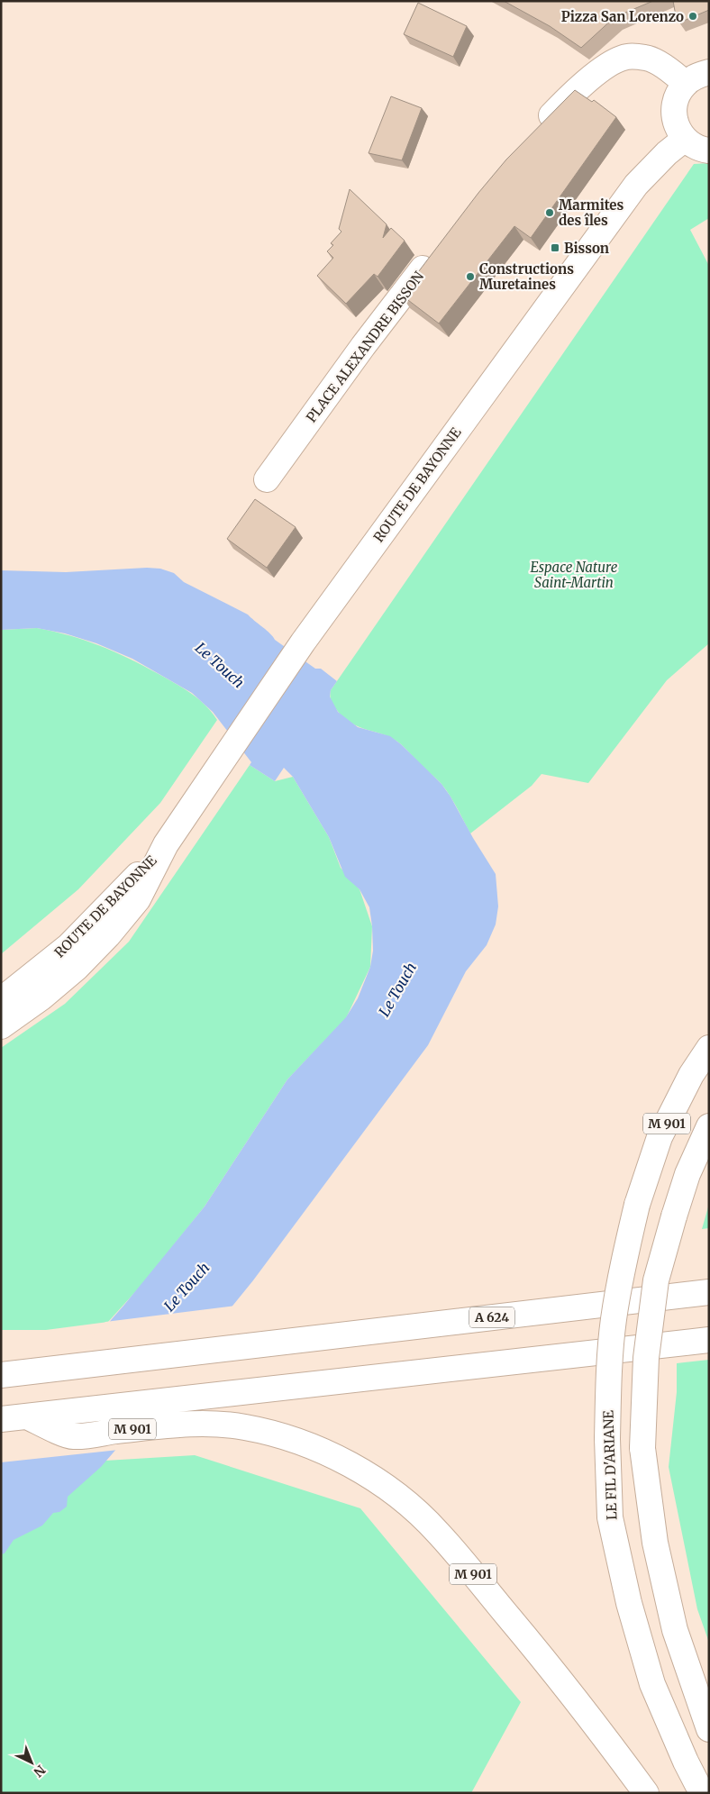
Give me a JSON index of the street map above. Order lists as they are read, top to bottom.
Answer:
{
  "streets": {
    "main road": [
      "PLACE ALEXANDRE BISSON",
      "ROUTE DE BAYONNE",
      "M 901",
      "A 624",
      "LE FIL D'ARIANE"
    ]
  },
  "water": ["Le Touch"],
  "parks": ["Espace Nature Saint-Martin"],
  "places": {
    "other": ["Pizza San Lorenzo", "Marmites des îles", "Constructions Muretaines"],
    "transit": ["Bisson"]
  },
  "north": "bottom right"
}
